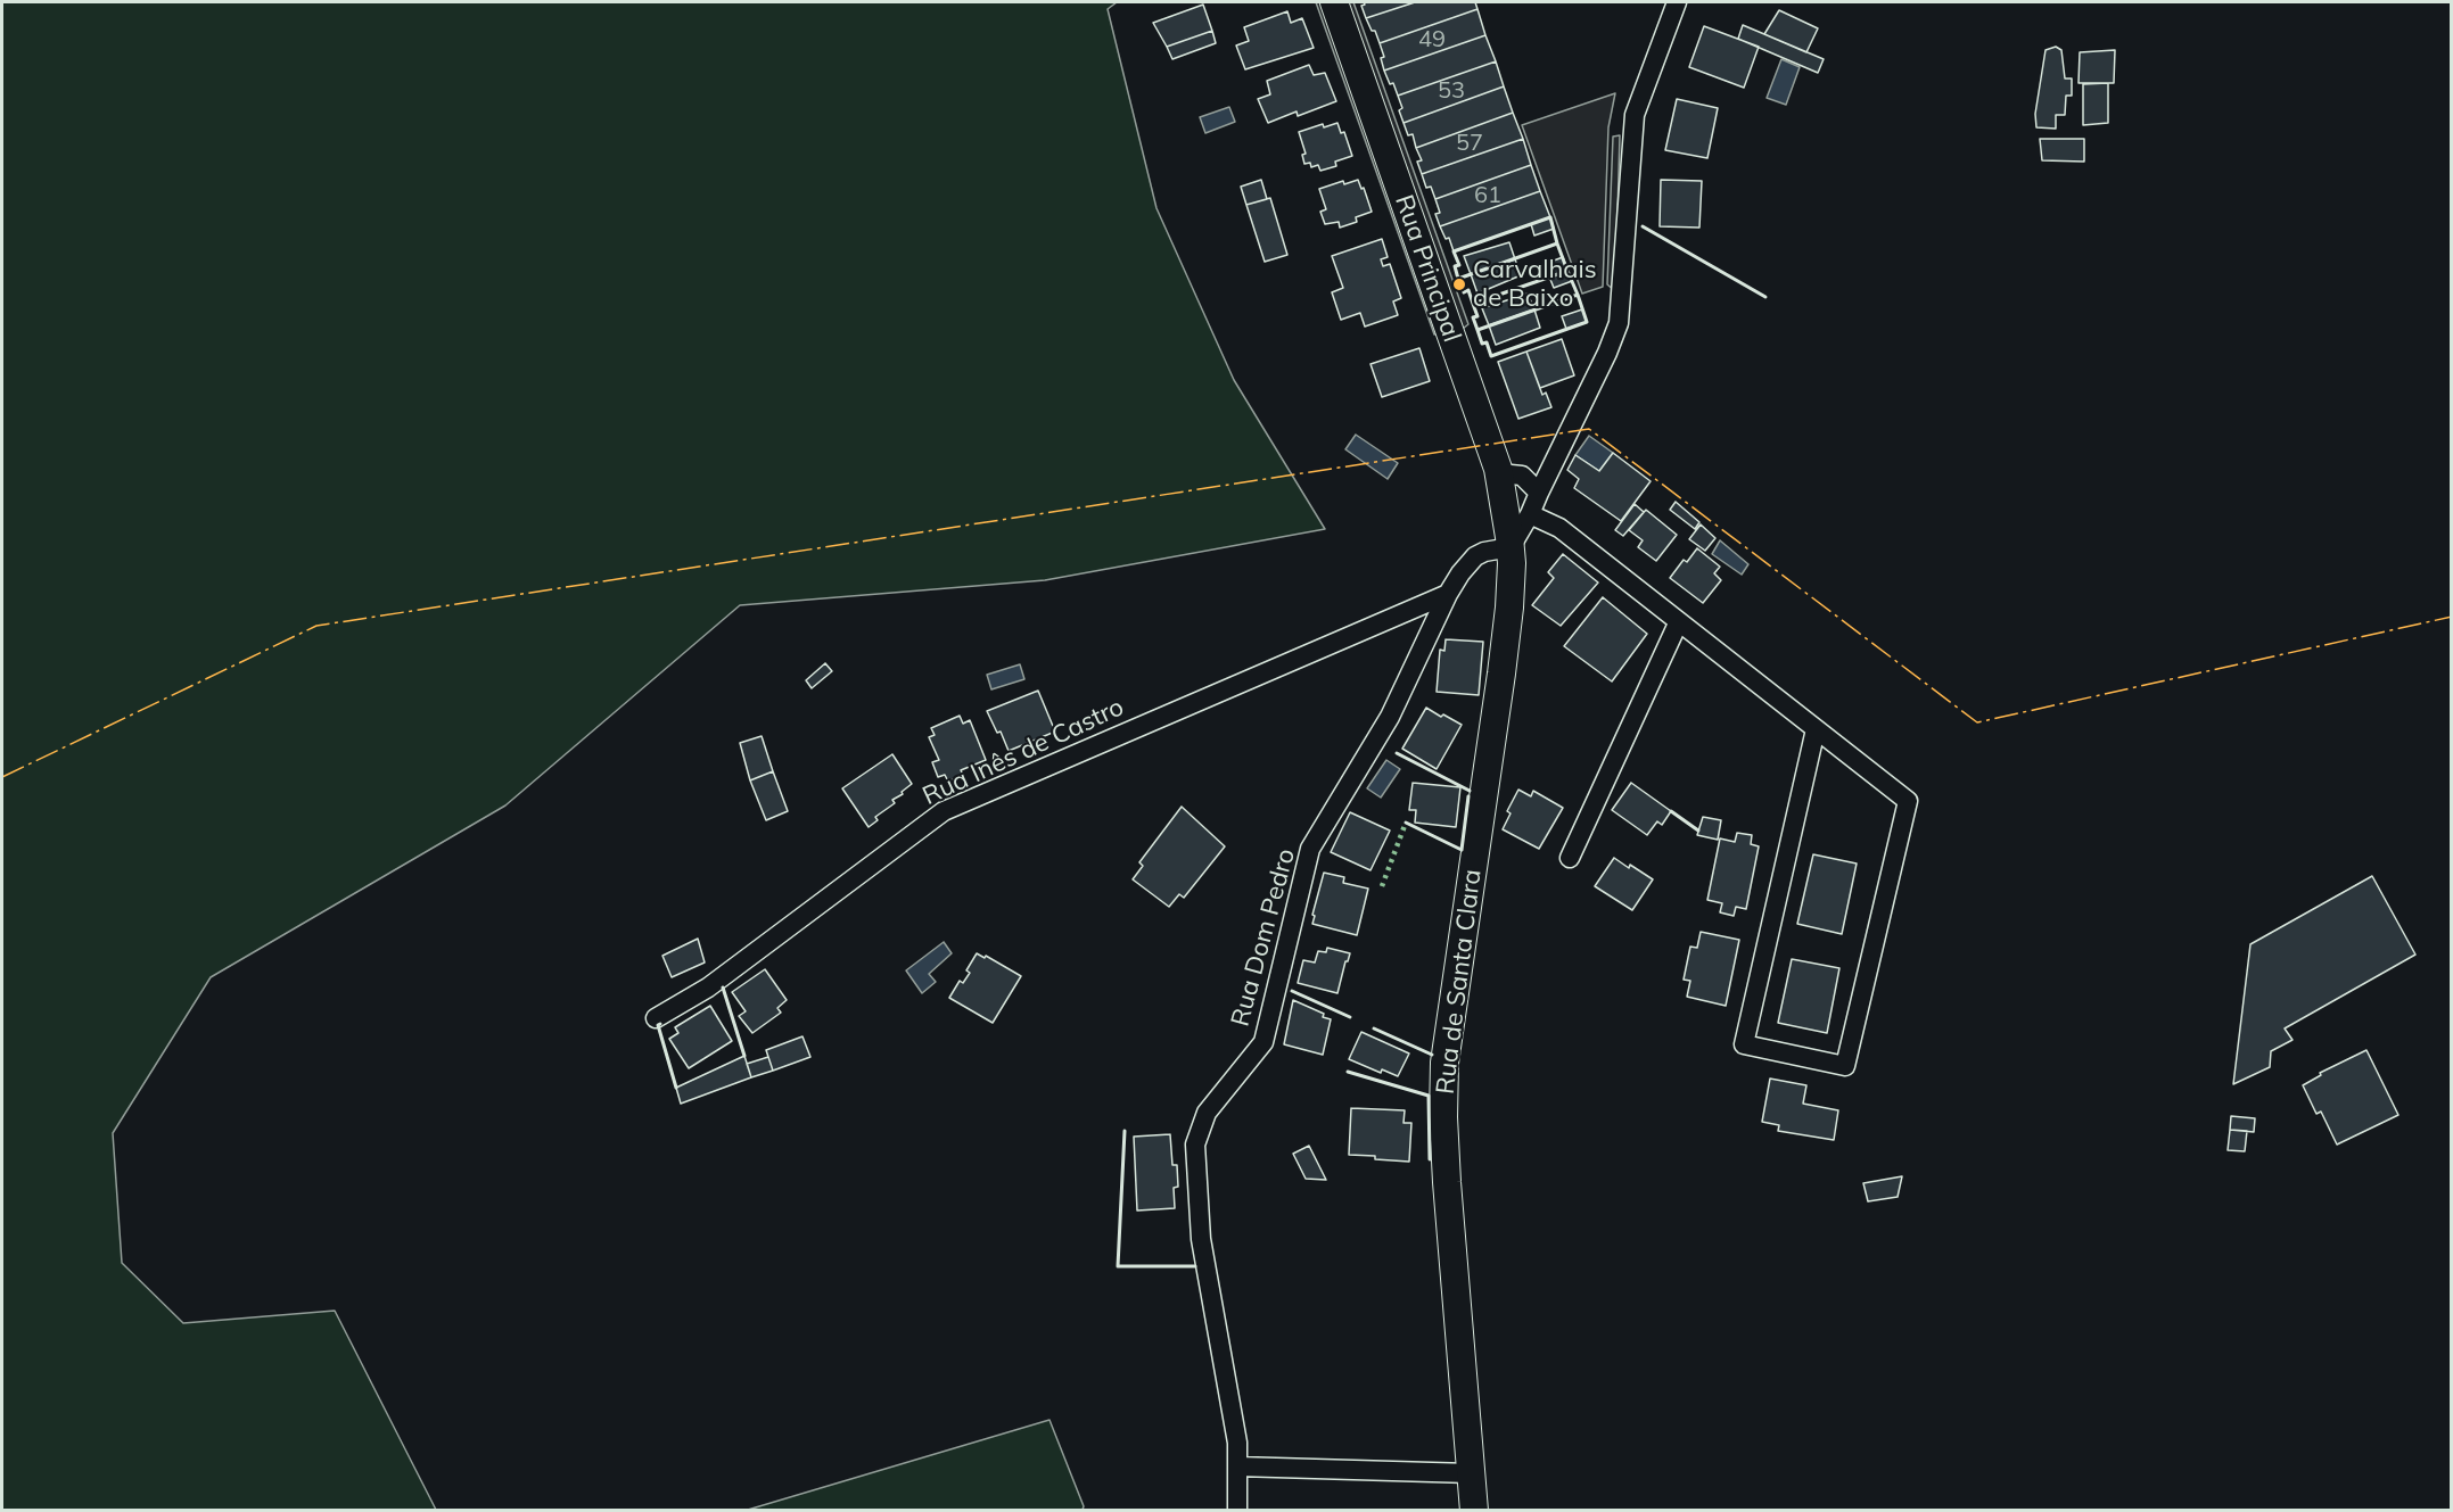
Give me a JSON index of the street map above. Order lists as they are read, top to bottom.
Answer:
{
  "streets": {
    "street": [
      "Rua Principal",
      "Rua Inês de Castro",
      "Rua Dom Pedro",
      "Rua de Santa Clara"
    ]
  },
  "crossings": [
    ["Rua Principal", "Rua Dom Pedro"],
    ["Rua Principal", "Rua de Santa Clara"],
    ["Rua Inês de Castro", "Rua Dom Pedro"],
    ["Rua Dom Pedro", "Rua de Santa Clara"]
  ],
  "places": ["Carvalhais de Baixo"],
  "house_numbers": [
    "49",
    "53",
    "57",
    "61"
  ]
}
